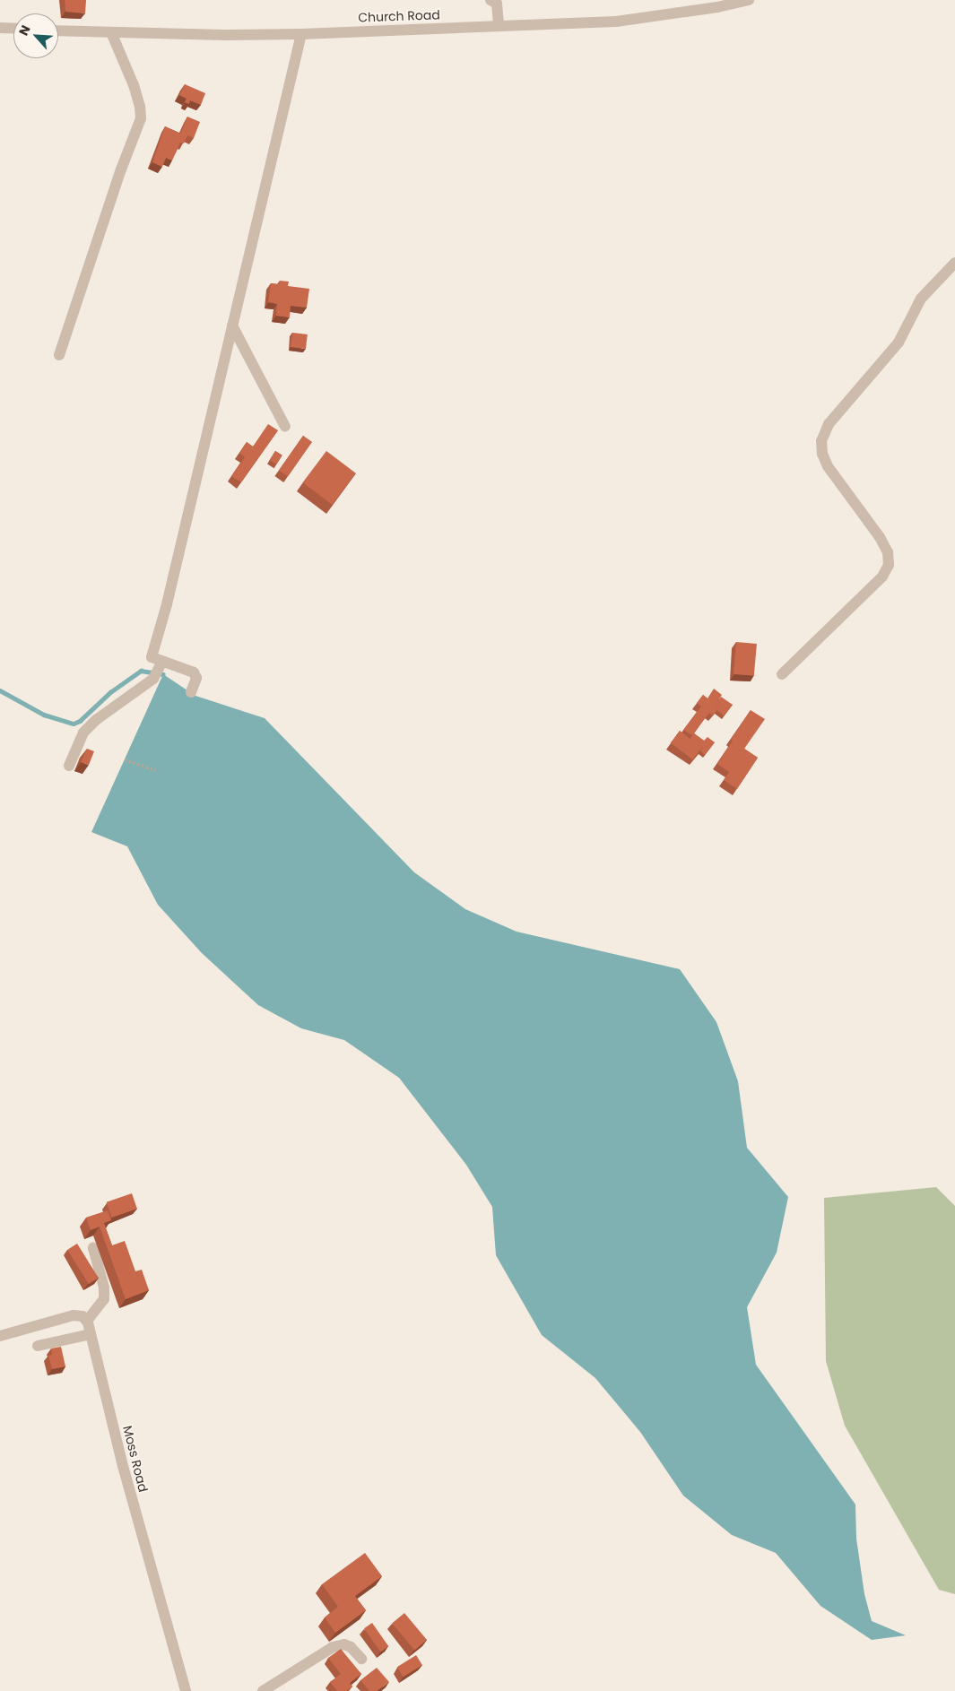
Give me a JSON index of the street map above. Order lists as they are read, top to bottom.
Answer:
{
  "streets": {
    "street": ["Church Road", "Moss Road"]
  },
  "north": "top left"
}
